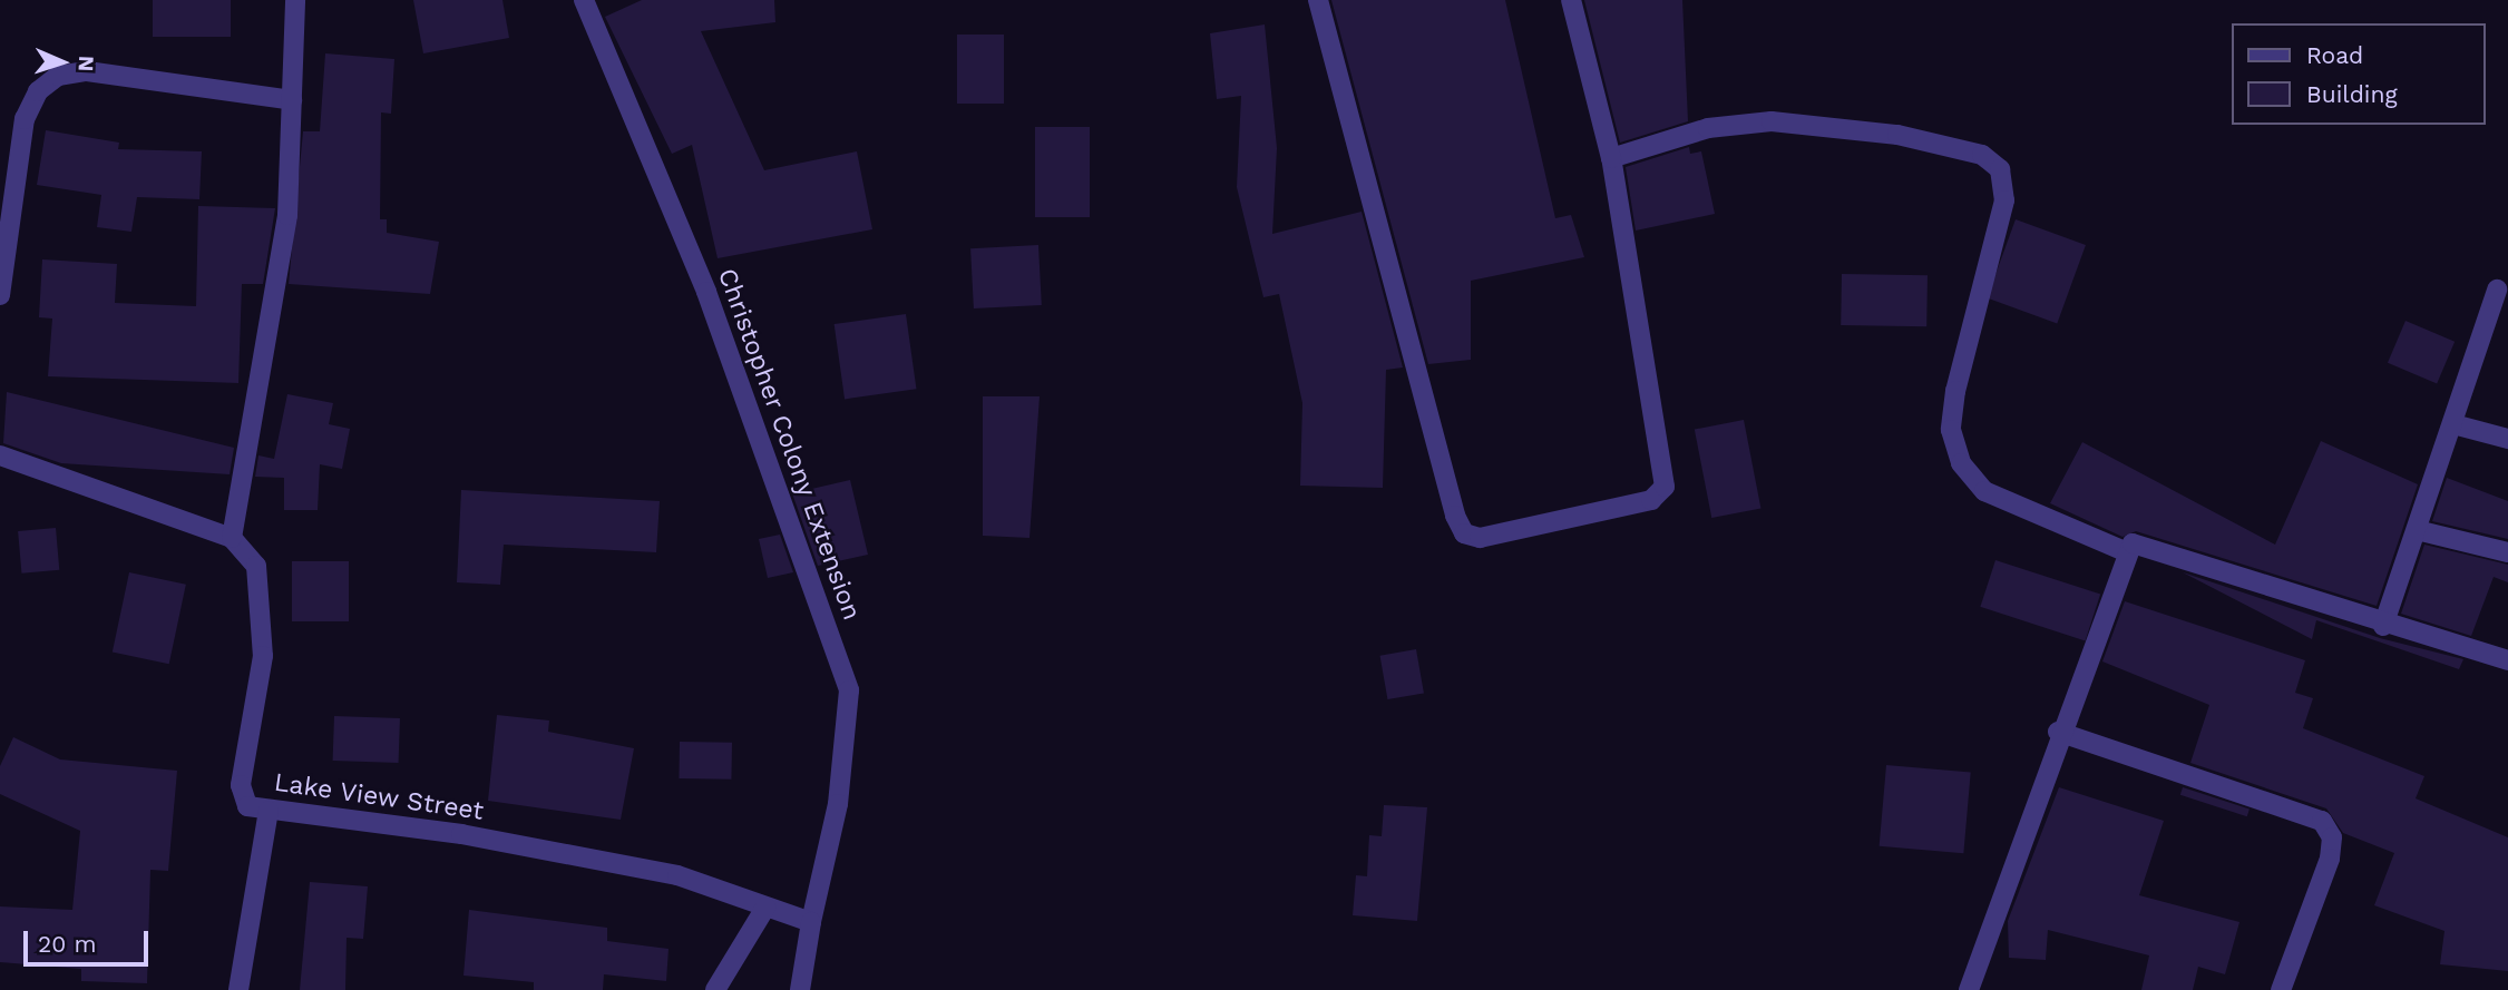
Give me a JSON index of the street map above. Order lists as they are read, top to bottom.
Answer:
{
  "streets": {
    "street": ["Christopher Colony Extension", "Lake View Street"]
  },
  "crossings": [
    ["Christopher Colony Extension", "Lake View Street"]
  ],
  "legend": ["Road", "Building"],
  "scale_bar": "20 m",
  "north": "right"
}
